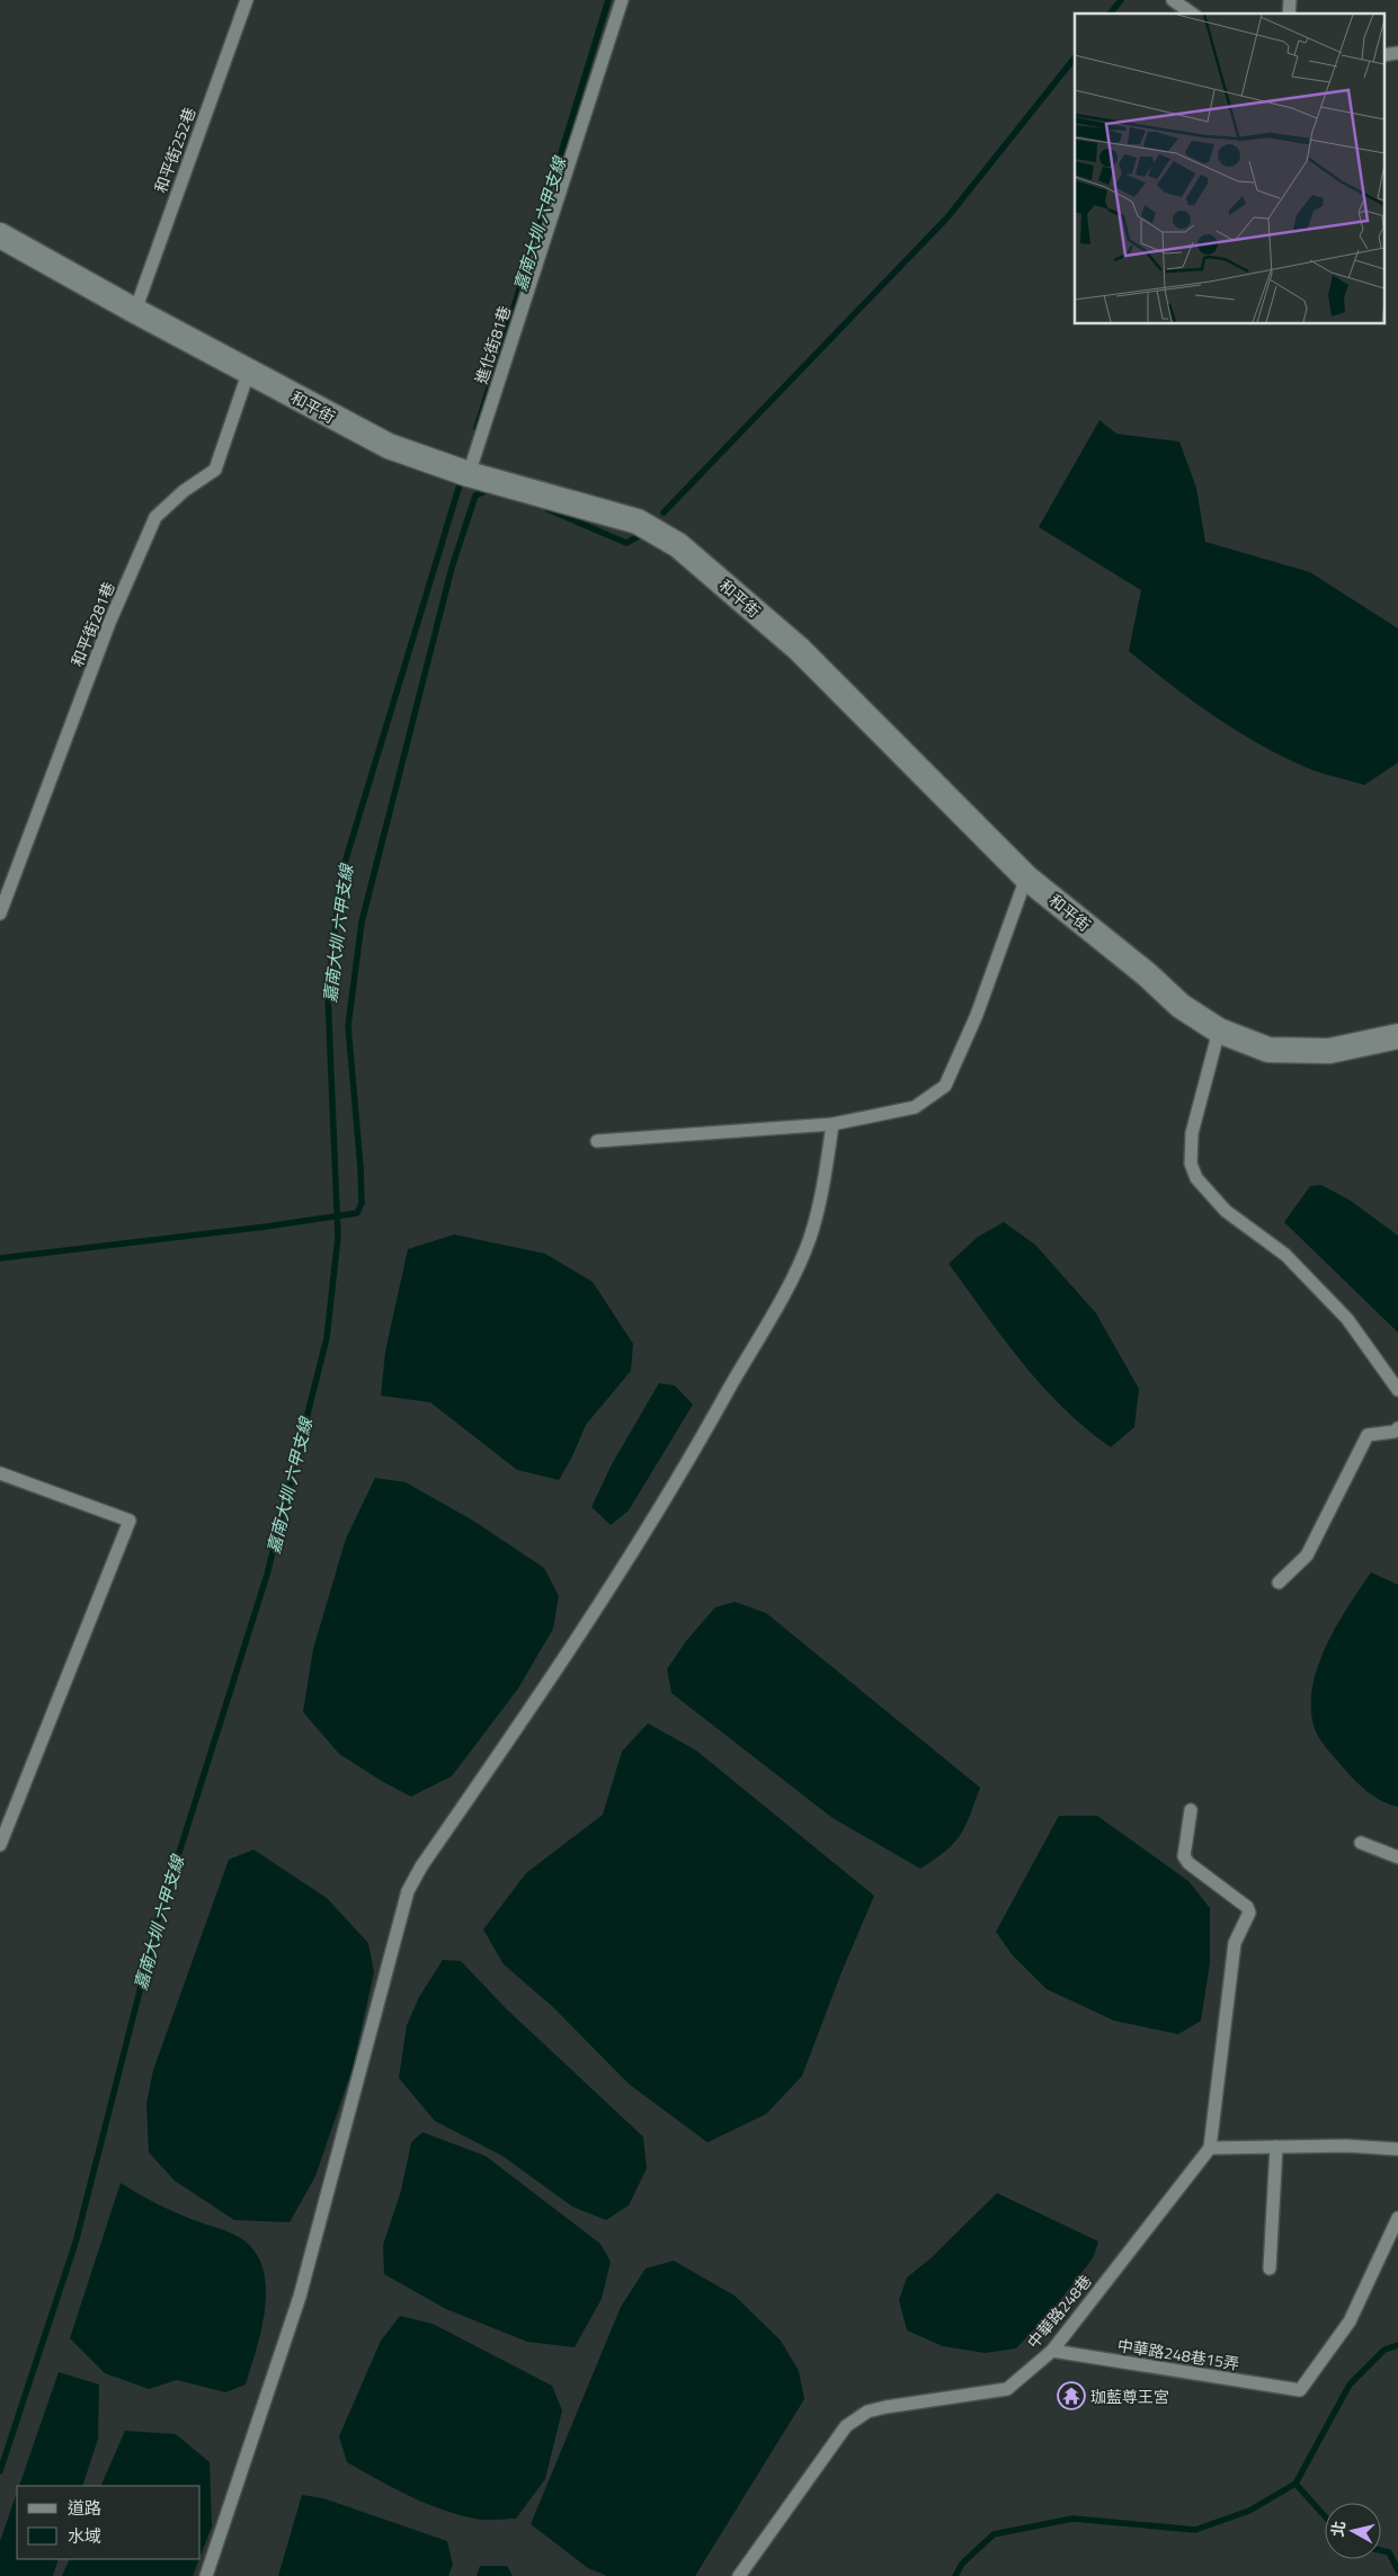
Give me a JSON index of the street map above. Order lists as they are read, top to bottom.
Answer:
{
  "streets": {
    "street": ["和平街"],
    "lane": [
      "和平街252巷",
      "進化街81巷",
      "和平街281巷",
      "中華路248巷",
      "中華路248巷15弄"
    ]
  },
  "crossings": [
    ["和平街252巷", "和平街"],
    ["進化街81巷", "和平街"],
    ["和平街", "和平街281巷"],
    ["中華路248巷", "中華路248巷15弄"]
  ],
  "water": ["嘉南大圳 六甲支線"],
  "places": {
    "temple": ["珈藍尊王宮"]
  },
  "legend": ["道路", "水域"],
  "north": "left"
}
